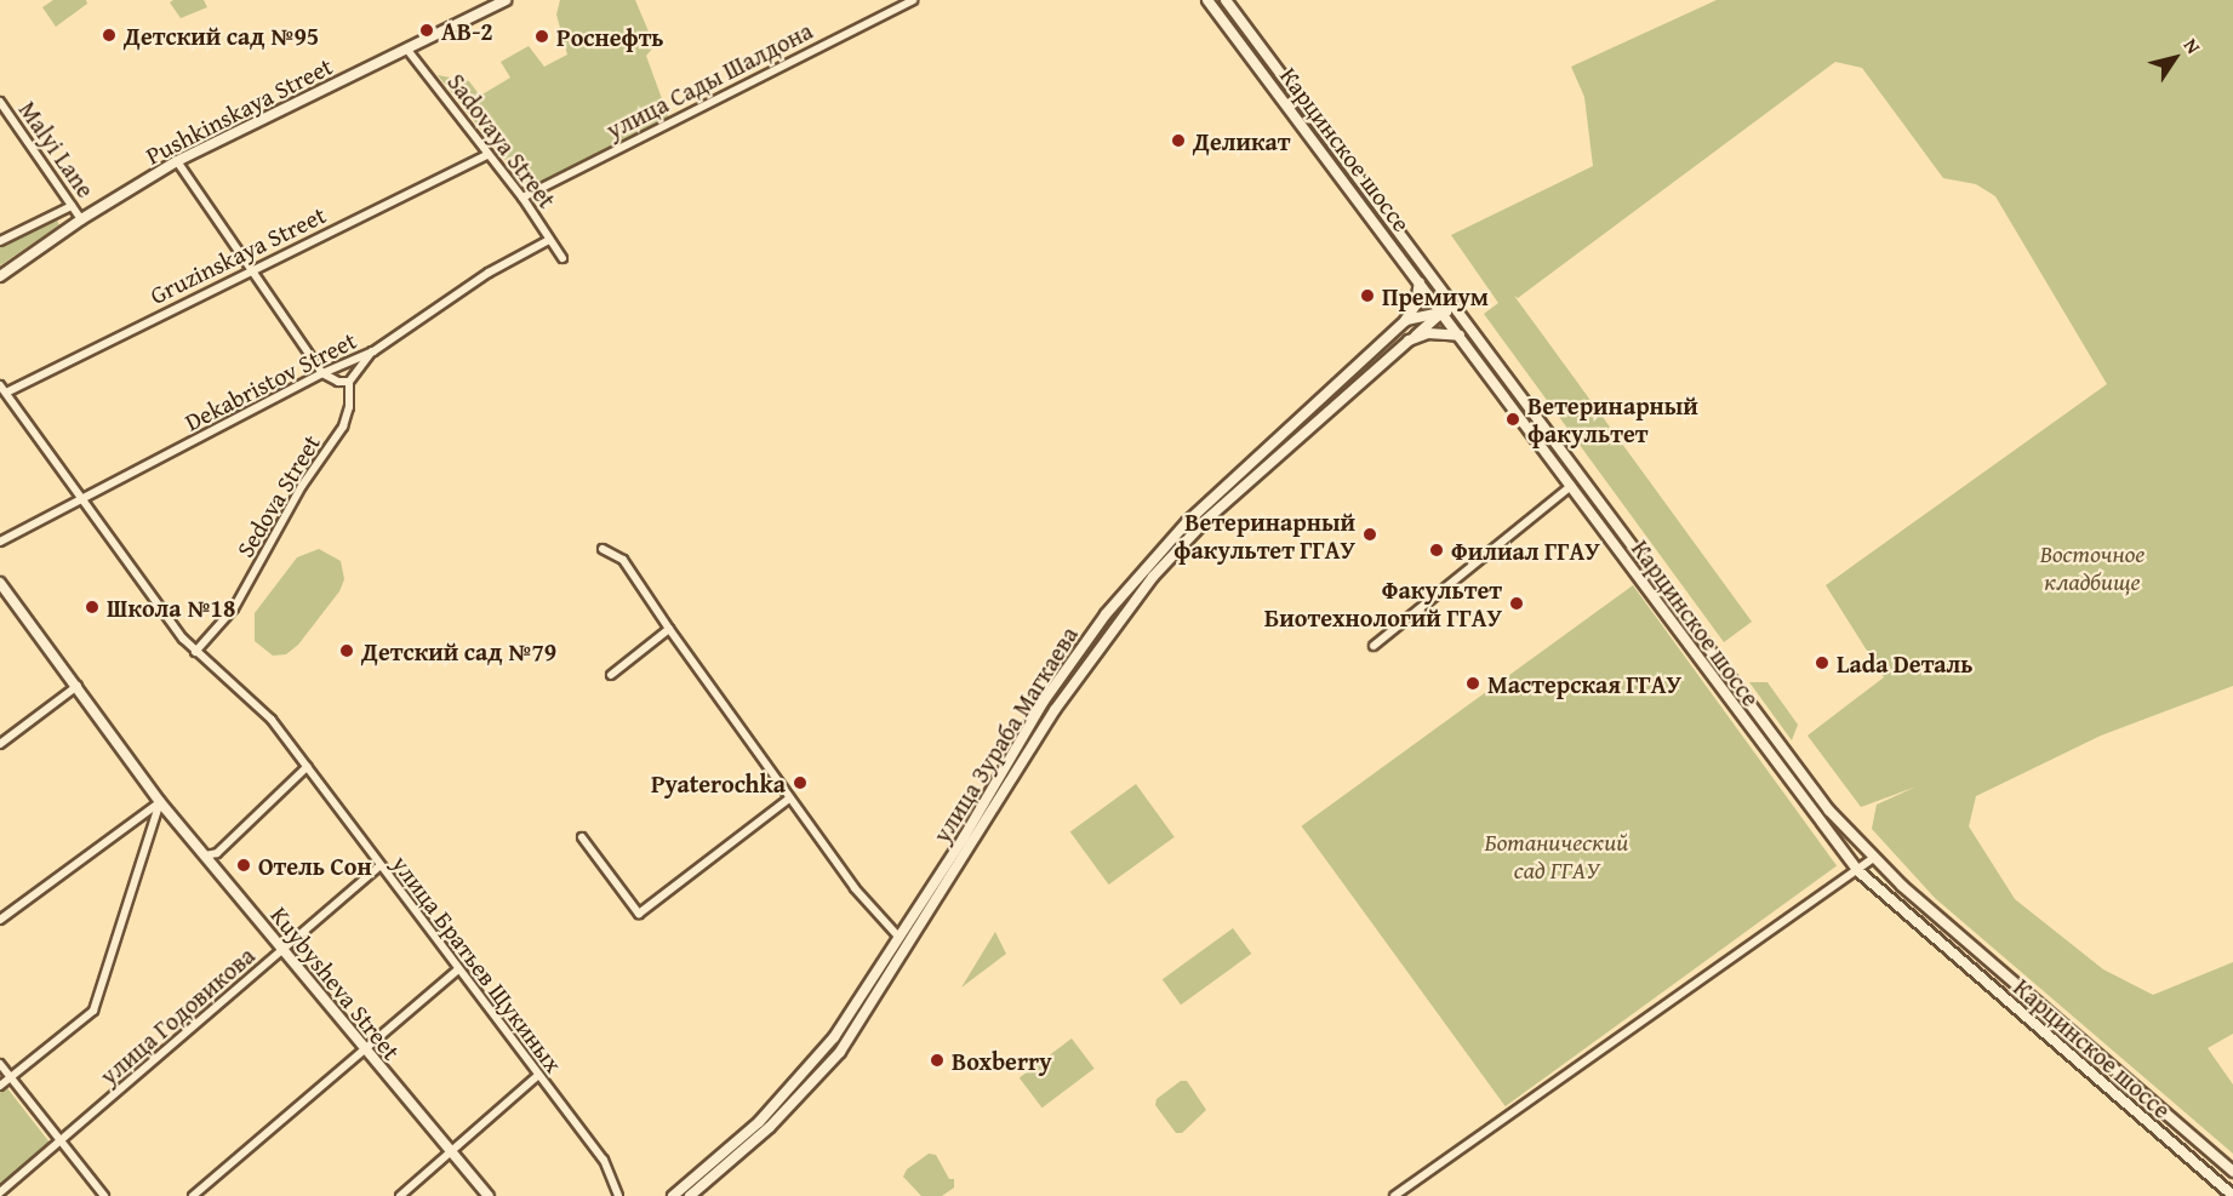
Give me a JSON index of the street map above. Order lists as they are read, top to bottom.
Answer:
{
  "streets": {
    "main road": ["Карцинское шоссе", "улица Зураба Магкаева"],
    "street": [
      "улица Сады Шалдона",
      "Pushkinskaya Street",
      "Sadovaya Street",
      "Malyi Lane",
      "Gruzinskaya Street",
      "Dekabristov Street",
      "Sedova Street",
      "улица Братьев Щукиных",
      "Kuybysheva Street",
      "улица Годовикова"
    ]
  },
  "crossings": [
    ["улица Сады Шалдона", "Sadovaya Street"],
    ["Pushkinskaya Street", "Sadovaya Street"],
    ["Pushkinskaya Street", "Malyi Lane"],
    ["Sadovaya Street", "Gruzinskaya Street"],
    ["Sadovaya Street", "Dekabristov Street"],
    ["Карцинское шоссе", "улица Зураба Магкаева"],
    ["Gruzinskaya Street", "улица Братьев Щукиных"],
    ["Dekabristov Street", "улица Братьев Щукиных"],
    ["Sedova Street", "улица Братьев Щукиных"],
    ["улица Братьев Щукиных", "улица Годовикова"],
    ["Kuybysheva Street", "улица Годовикова"]
  ],
  "parks": ["Восточное кладбище", "Ботанический сад ГГАУ"],
  "places": [
    "АВ-2",
    "Детский сад №95",
    "Роснефть",
    "Деликат",
    "Премиум",
    "Ветеринарный факультет",
    "Ветеринарный факультет ГГАУ",
    "Филиал ГГАУ",
    "Факультет Биотехнологий ГГАУ",
    "Школа №18",
    "Детский сад №79",
    "Lada Dеталь",
    "Мастерская ГГАУ",
    "Pyaterochka",
    "Отель Сон",
    "Boxberry"
  ],
  "north": "top right"
}
